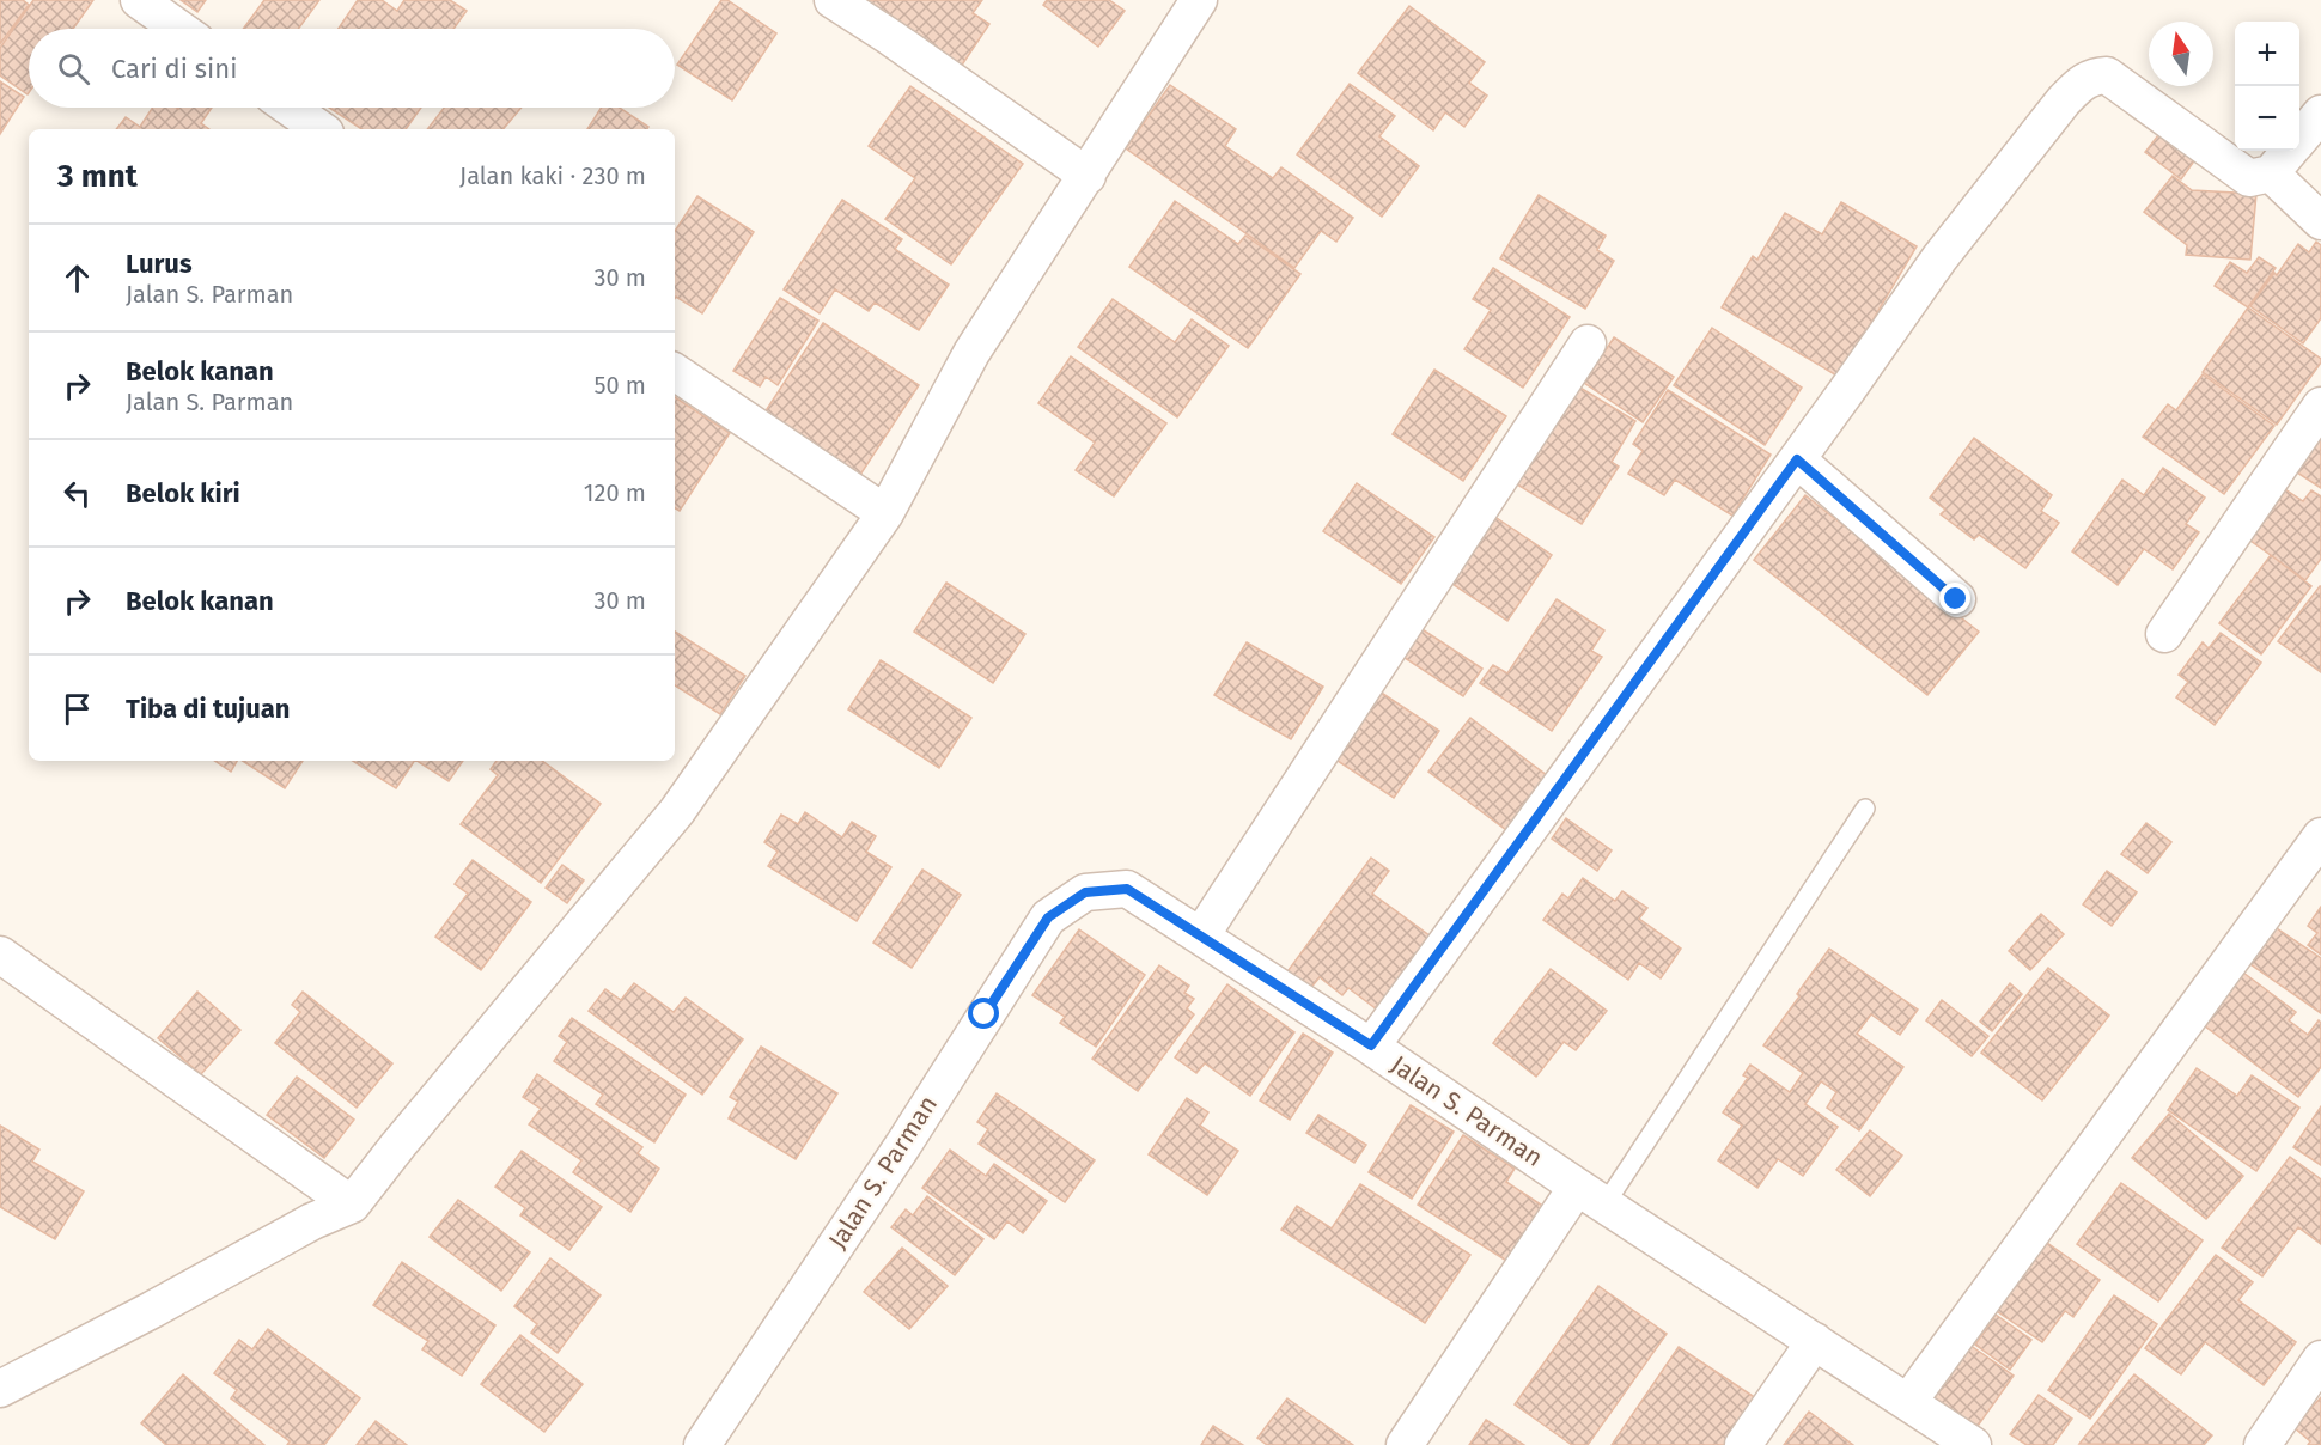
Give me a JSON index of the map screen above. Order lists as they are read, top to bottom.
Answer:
{
  "streets": {
    "street": ["Jalan S. Parman"]
  },
  "north": "top",
  "page": {
    "map_buttons": ["+", "−"],
    "search": "Cari di sini",
    "heading": ["3 mnt", "Jalan kaki · 230 m"],
    "list": [
      ["Lurus", "Jalan S. Parman", "30 m"],
      ["Belok kanan", "Jalan S. Parman", "50 m"],
      ["Belok kiri", "120 m"],
      ["Belok kanan", "30 m"],
      "Tiba di tujuan"
    ]
  }
}
